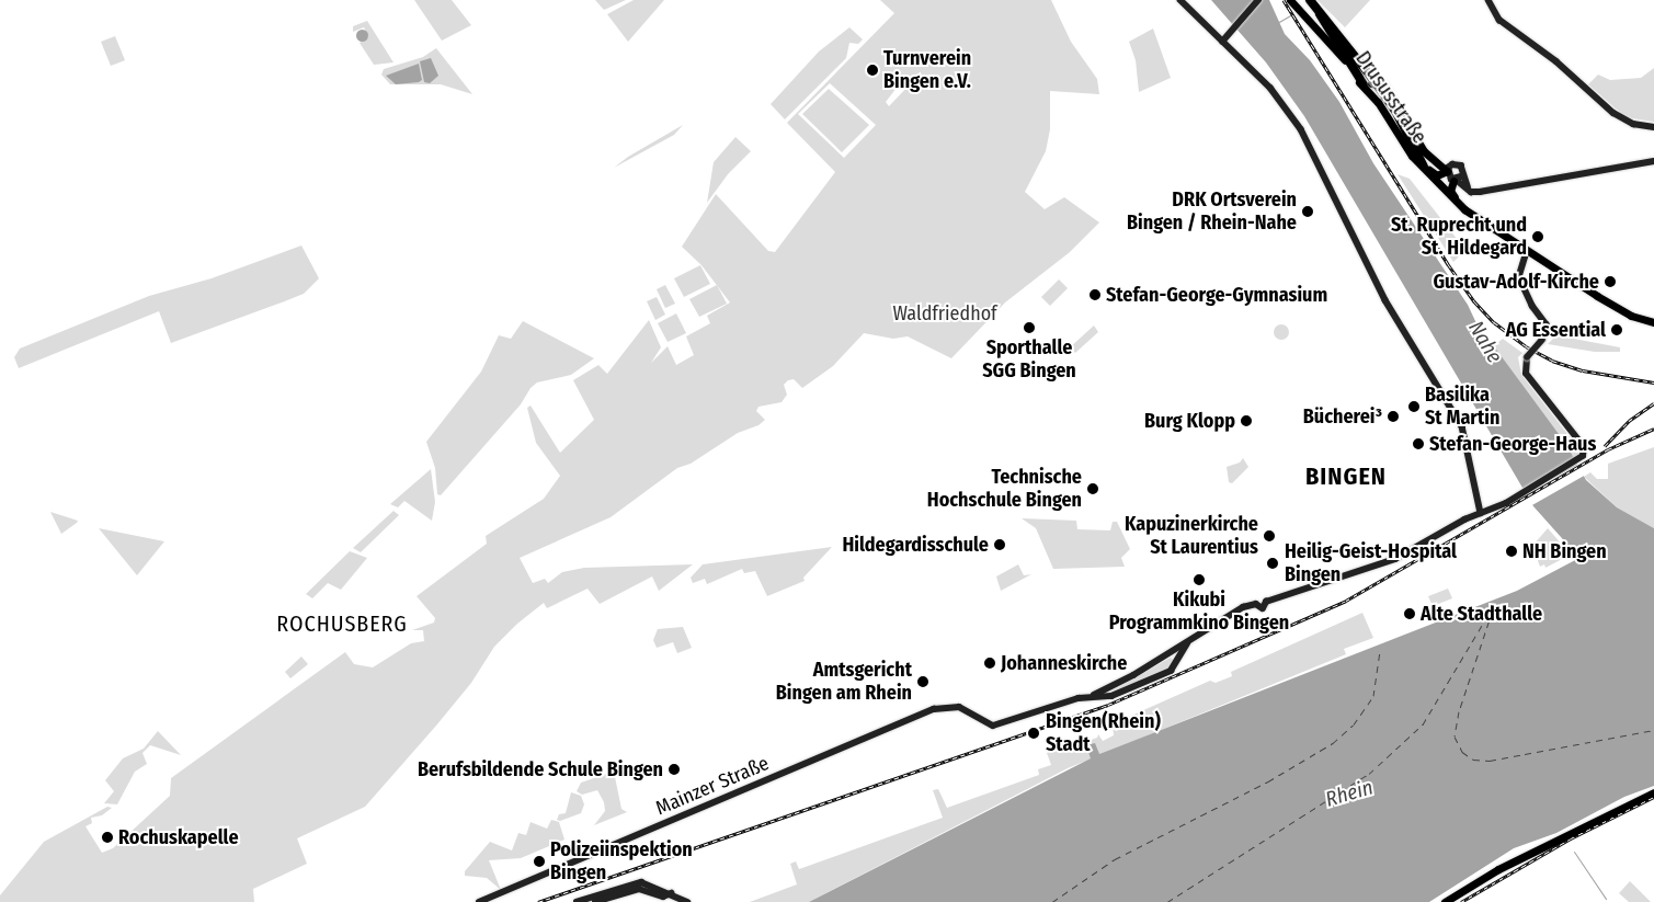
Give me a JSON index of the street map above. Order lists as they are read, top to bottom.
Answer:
{
  "streets": {
    "main road": ["Drususstraße", "Mainzer Straße"]
  },
  "districts": ["BINGEN", "ROCHUSBERG"],
  "water": ["Nahe", "Rhein"],
  "parks": ["Waldfriedhof"],
  "places": [
    "Turnverein Bingen e.V.",
    "DRK Ortsverein Bingen / Rhein-Nahe",
    "St. Ruprecht und St. Hildegard",
    "Gustav-Adolf-Kirche",
    "Stefan-George-Gymnasium",
    "Sporthalle SGG Bingen",
    "AG Essential",
    "Basilika St Martin",
    "Bücherei³",
    "Burg Klopp",
    "Stefan-George-Haus",
    "Technische Hochschule Bingen",
    "Kapuzinerkirche St Laurentius",
    "Hildegardisschule",
    "NH Bingen",
    "Heilig-Geist-Hospital Bingen",
    "Kikubi Programmkino Bingen",
    "Alte Stadthalle",
    "Johanneskirche",
    "Amtsgericht Bingen am Rhein",
    "Bingen(Rhein) Stadt",
    "Berufsbildende Schule Bingen",
    "Rochuskapelle",
    "Polizeiinspektion Bingen"
  ]
}
